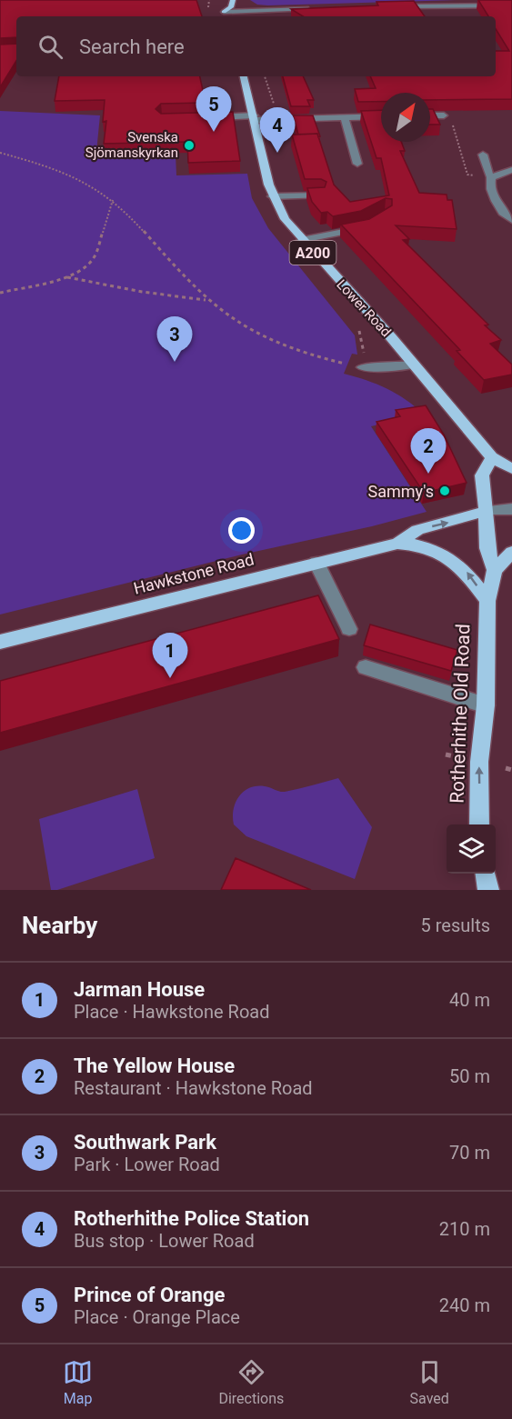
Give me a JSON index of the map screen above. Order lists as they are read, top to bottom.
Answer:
{
  "streets": {
    "main road": [
      "A200",
      "Lower Road",
      "Hawkstone Road",
      "Rotherhithe Old Road"
    ]
  },
  "crossings": [
    ["Hawkstone Road", "Rotherhithe Old Road"]
  ],
  "one_way": ["Rotherhithe Old Road"],
  "places": ["Svenska Sjömanskyrkan", "Sammy's"],
  "north": "top right",
  "page": {
    "search": "Search here",
    "pins": [
      "5",
      "4",
      "3",
      "2",
      "1"
    ],
    "heading": ["Nearby", "5 results"],
    "list": [
      {
        "mark": "1",
        "name": "Jarman House",
        "note": "Place · Hawkstone Road",
        "value": "40 m"
      },
      {
        "mark": "2",
        "name": "The Yellow House",
        "note": "Restaurant · Hawkstone Road",
        "value": "50 m"
      },
      {
        "mark": "3",
        "name": "Southwark Park",
        "note": "Park · Lower Road",
        "value": "70 m"
      },
      {
        "mark": "4",
        "name": "Rotherhithe Police Station",
        "note": "Bus stop · Lower Road",
        "value": "210 m"
      },
      {
        "mark": "5",
        "name": "Prince of Orange",
        "note": "Place · Orange Place",
        "value": "240 m"
      }
    ],
    "nav": ["Map", "Directions", "Saved"]
  }
}
